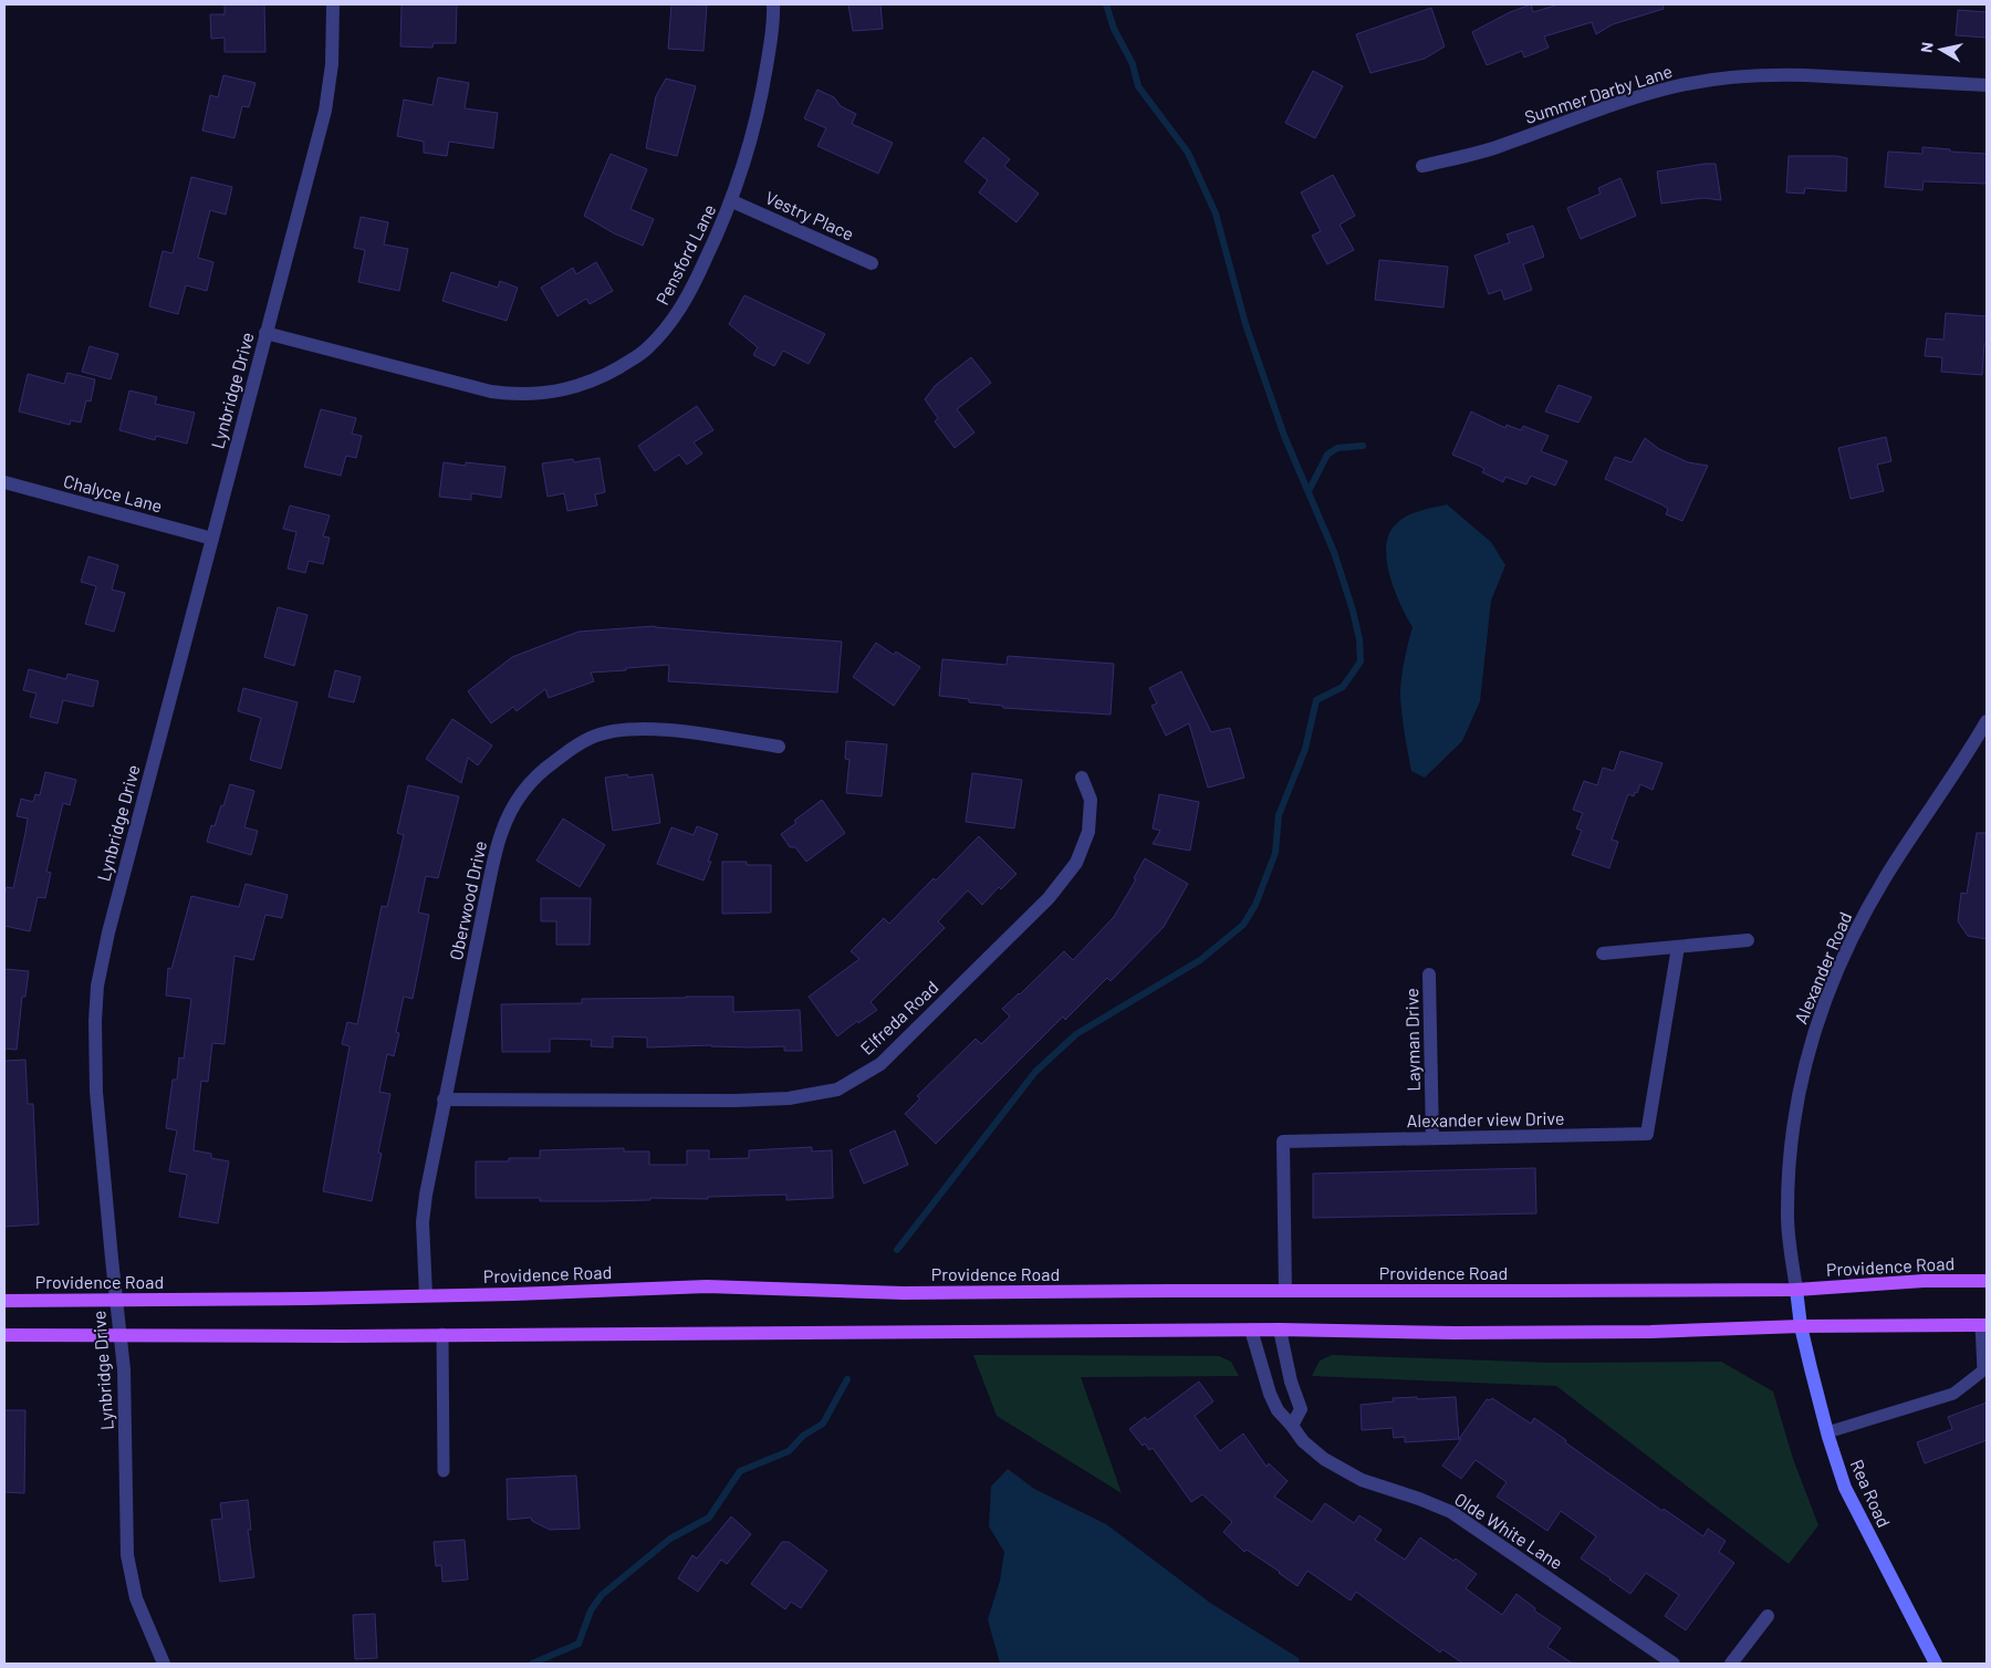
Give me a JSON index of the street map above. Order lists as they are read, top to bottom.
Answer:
{
  "streets": {
    "main road": ["Alexander Road", "Providence Road", "Rea Road"],
    "street": [
      "Summer Darby Lane",
      "Vestry Place",
      "Pensford Lane",
      "Lynbridge Drive",
      "Chalyce Lane",
      "Oberwood Drive",
      "Elfreda Road",
      "Layman Drive",
      "Alexander view Drive",
      "Olde White Lane"
    ]
  },
  "crossings": [
    ["Vestry Place", "Pensford Lane"],
    ["Pensford Lane", "Lynbridge Drive"],
    ["Lynbridge Drive", "Chalyce Lane"],
    ["Lynbridge Drive", "Providence Road"],
    ["Oberwood Drive", "Elfreda Road"],
    ["Oberwood Drive", "Providence Road"],
    ["Alexander Road", "Providence Road"],
    ["Alexander Road", "Rea Road"],
    ["Layman Drive", "Alexander view Drive"],
    ["Alexander view Drive", "Providence Road"]
  ],
  "north": "left"
}
